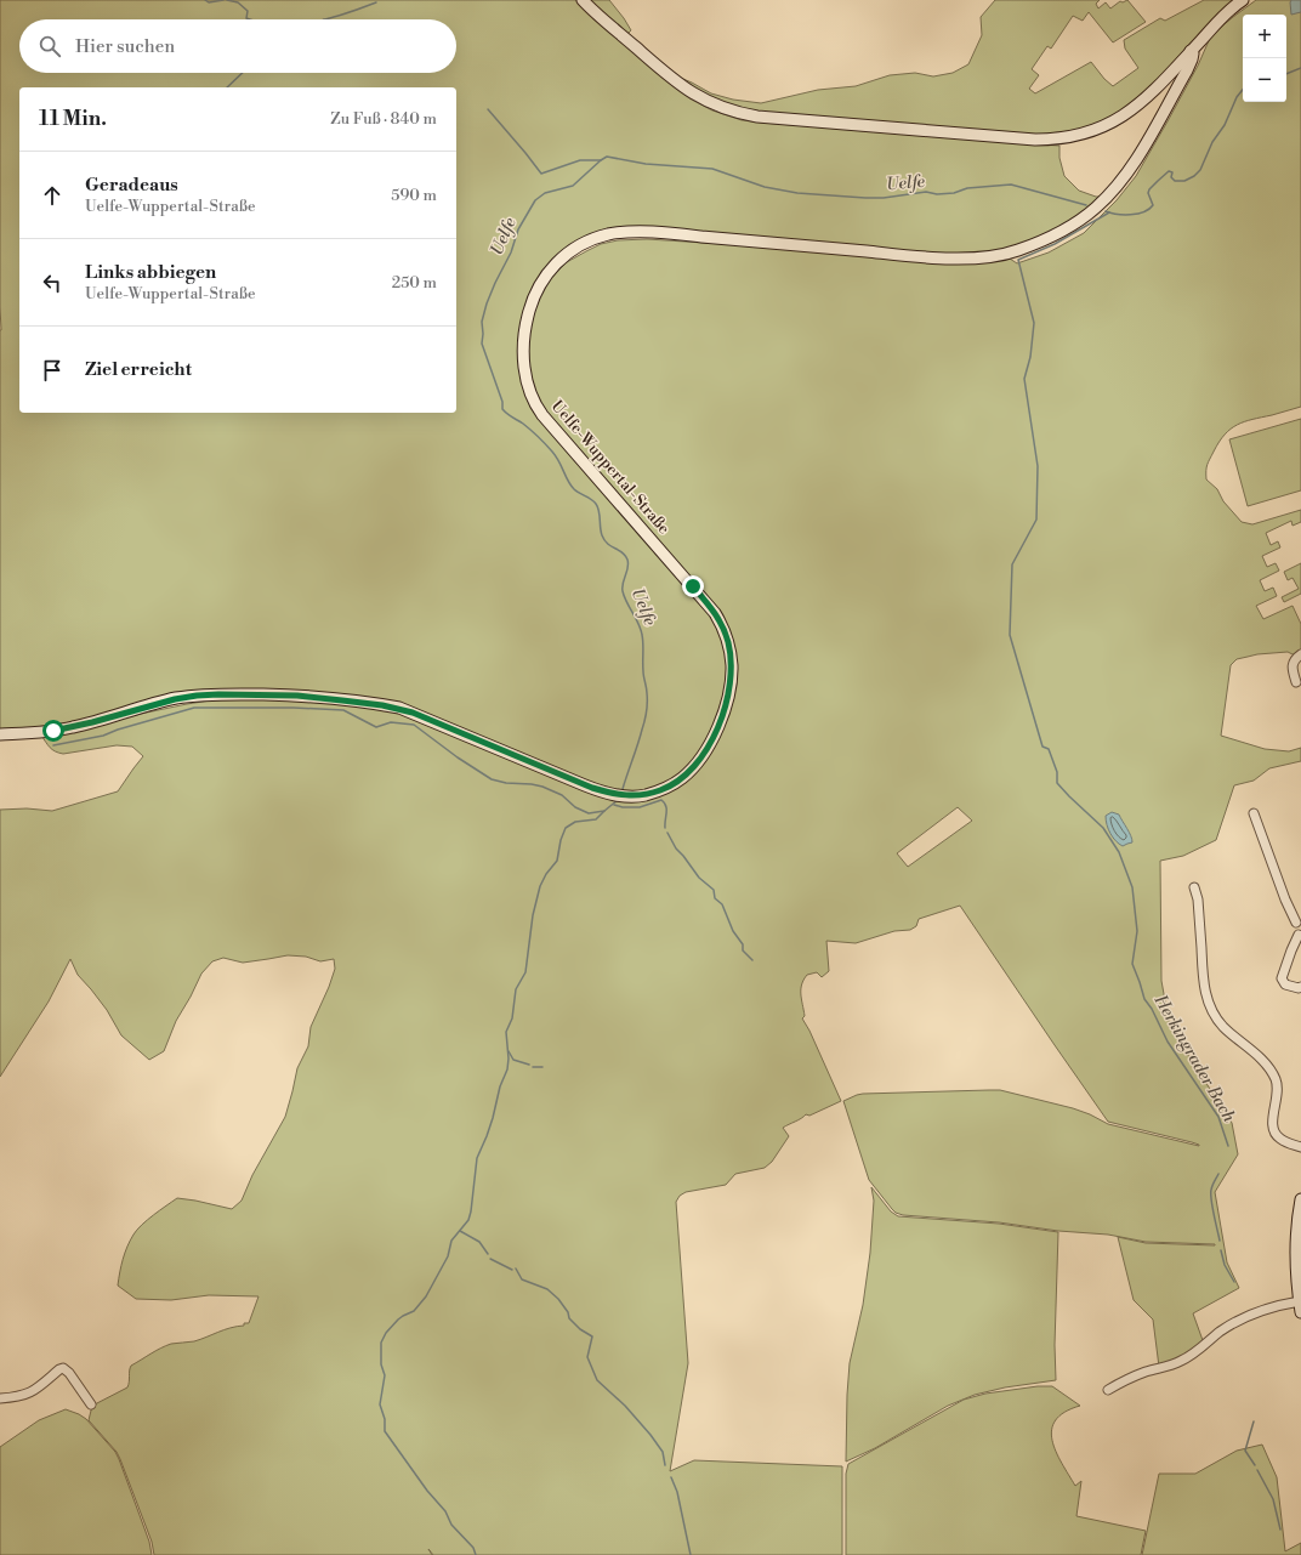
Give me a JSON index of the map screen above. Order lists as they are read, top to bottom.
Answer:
{
  "streets": {
    "main road": ["Uelfe-Wuppertal-Straße"]
  },
  "water": ["Uelfe", "Herkingrader Bach"],
  "page": {
    "map_buttons": ["+", "−"],
    "search": "Hier suchen",
    "heading": ["11 Min.", "Zu Fuß · 840 m"],
    "list": [
      ["Geradeaus", "Uelfe-Wuppertal-Straße", "590 m"],
      ["Links abbiegen", "Uelfe-Wuppertal-Straße", "250 m"],
      "Ziel erreicht"
    ]
  }
}
